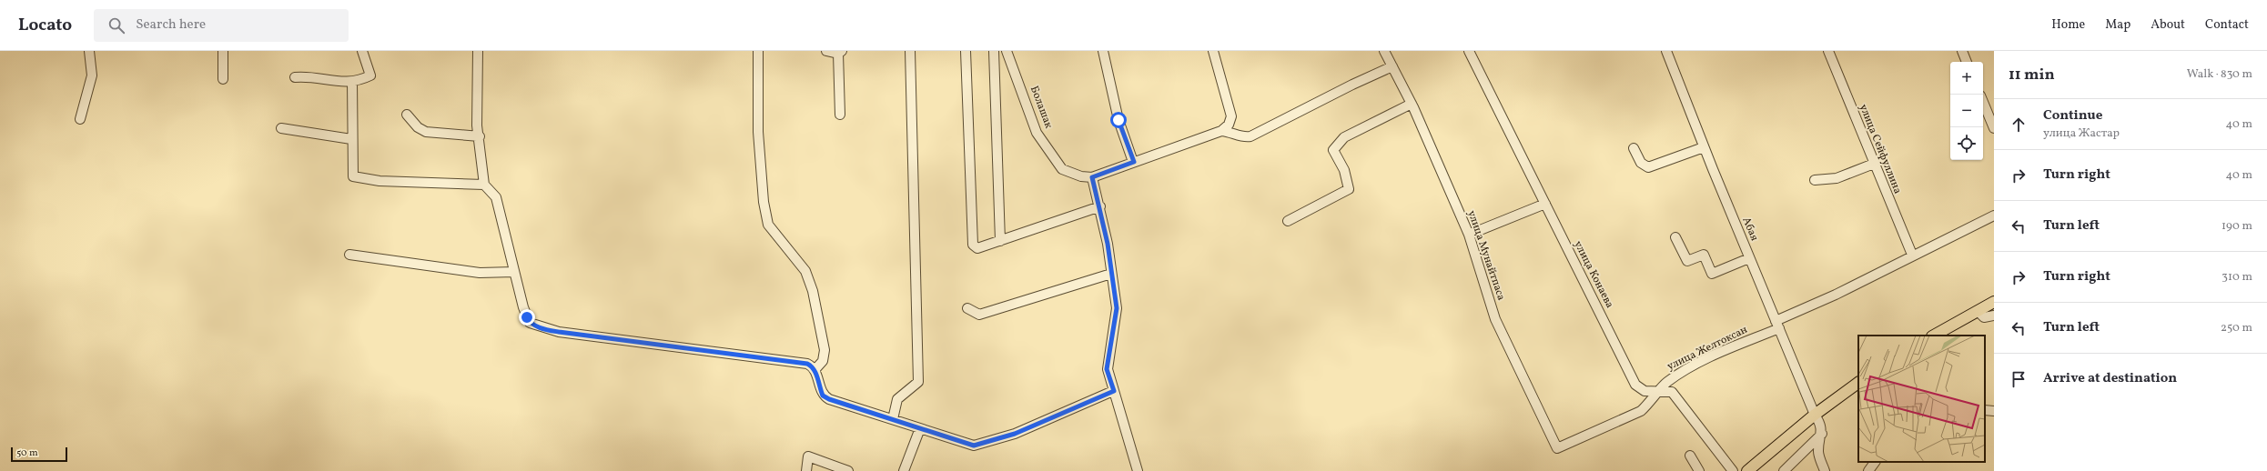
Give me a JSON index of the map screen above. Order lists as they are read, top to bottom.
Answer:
{
  "streets": {
    "street": [
      "Болашак",
      "улица Сейфуллина",
      "Абая",
      "улица Мунайтпаса",
      "улица Конаева",
      "улица Желтоксан"
    ]
  },
  "crossings": [
    ["улица Сейфуллина", "улица Желтоксан"],
    ["Абая", "улица Желтоксан"],
    ["улица Мунайтпаса", "улица Желтоксан"],
    ["улица Конаева", "улица Желтоксан"]
  ],
  "scale_bar": "50 m",
  "page": {
    "header": "Locato",
    "search": "Search here",
    "nav": [
      "Home",
      "Map",
      "About",
      "Contact"
    ],
    "heading": ["11 min", "Walk · 830 m"],
    "map_buttons": ["+", "−"],
    "list": [
      ["Continue", "улица Жастар", "40 m"],
      ["Turn right", "40 m"],
      ["Turn left", "190 m"],
      ["Turn right", "310 m"],
      ["Turn left", "250 m"],
      "Arrive at destination"
    ],
    "scale": "50 m"
  }
}
